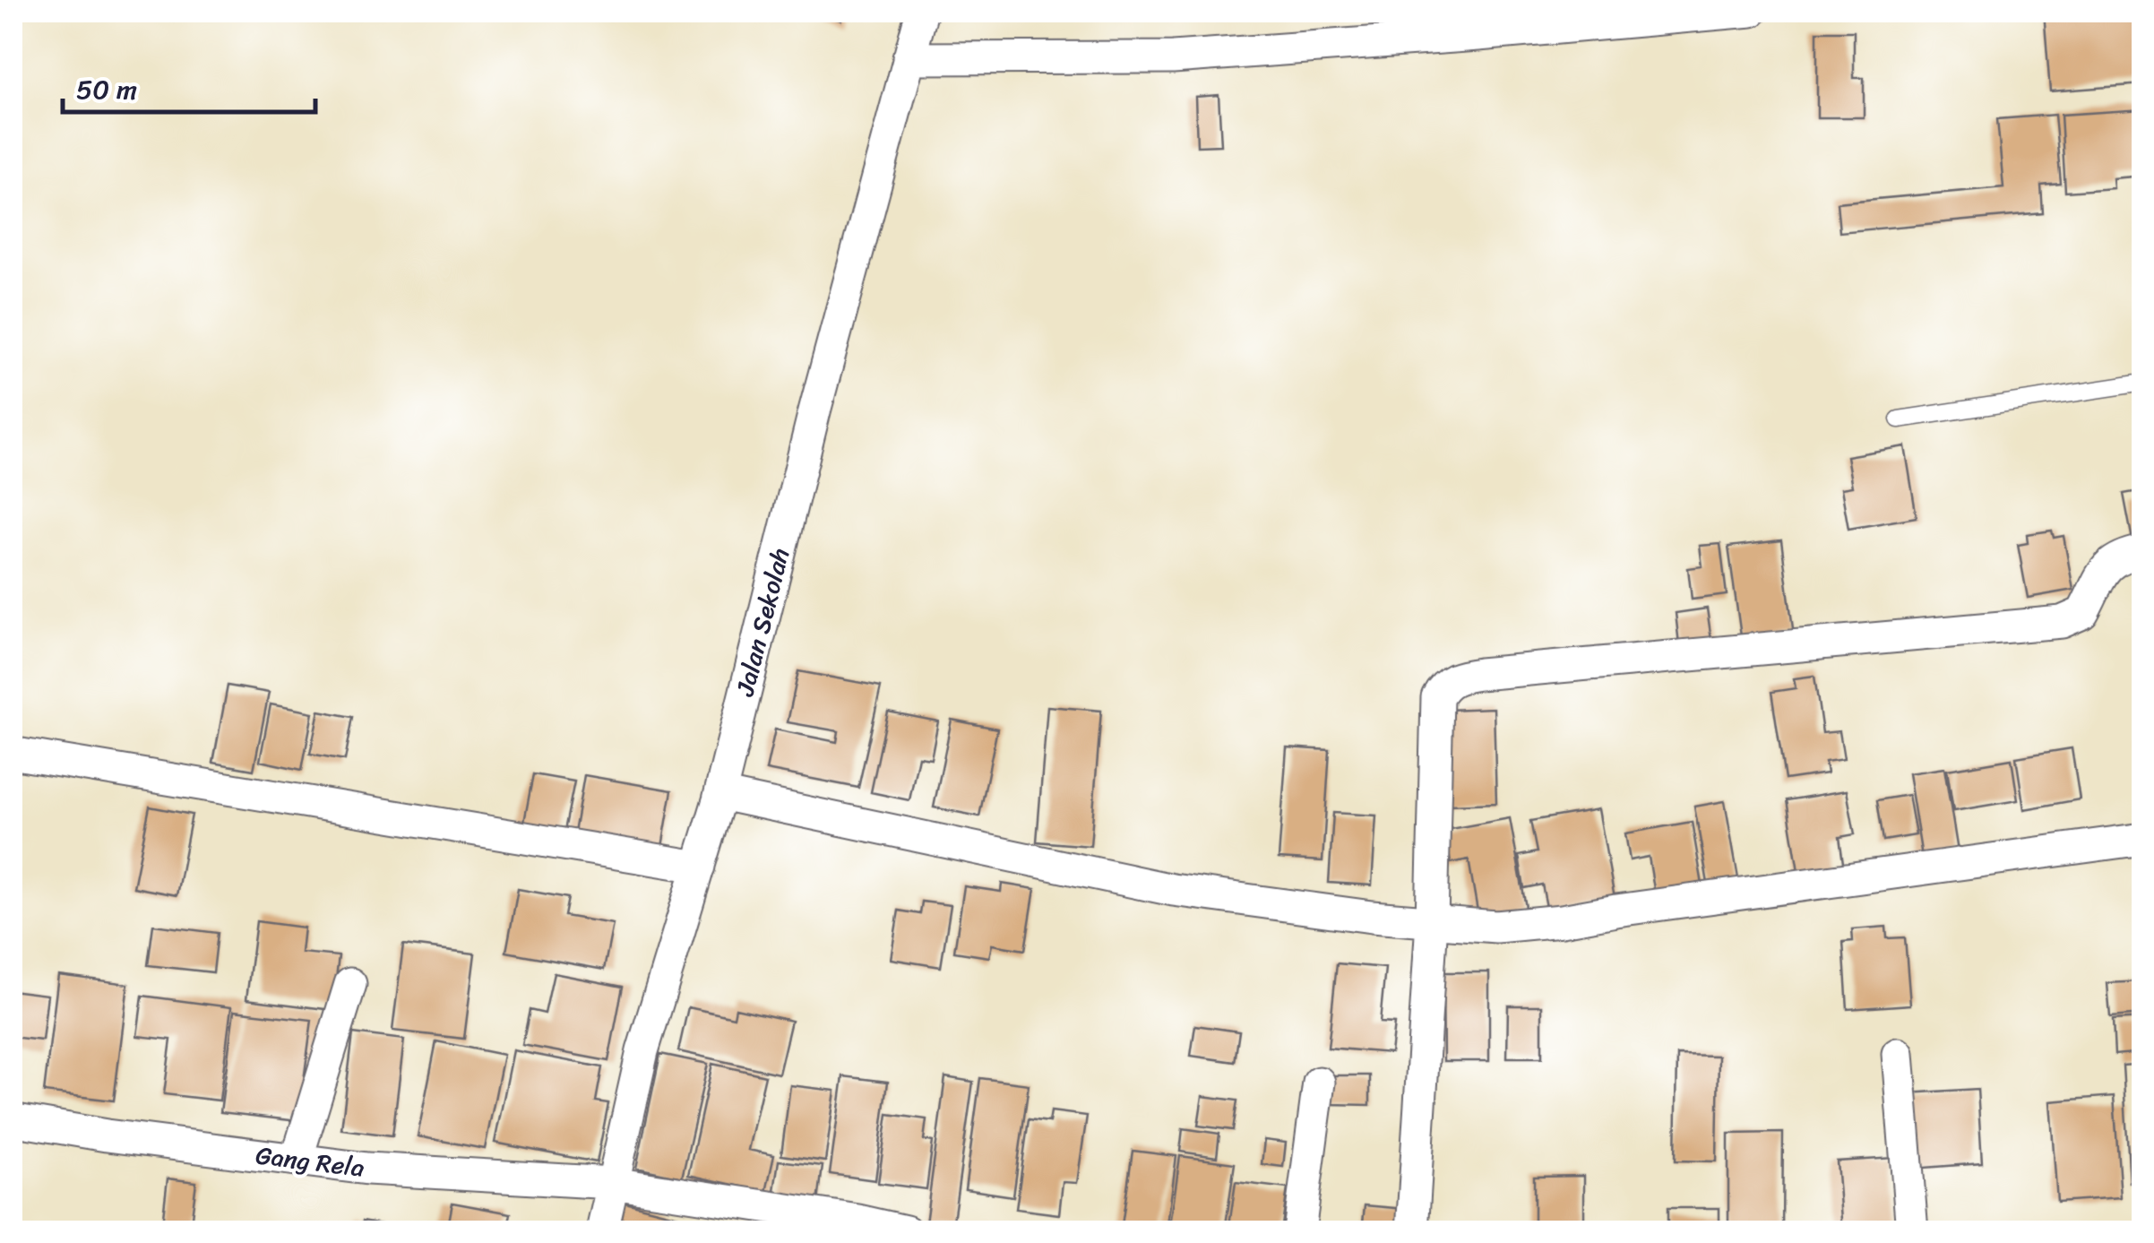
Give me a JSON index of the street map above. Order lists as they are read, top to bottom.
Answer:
{
  "streets": {
    "street": ["Jalan Sekolah", "Gang Rela"]
  },
  "crossings": [
    ["Jalan Sekolah", "Gang Rela"]
  ],
  "scale_bar": "50 m"
}
